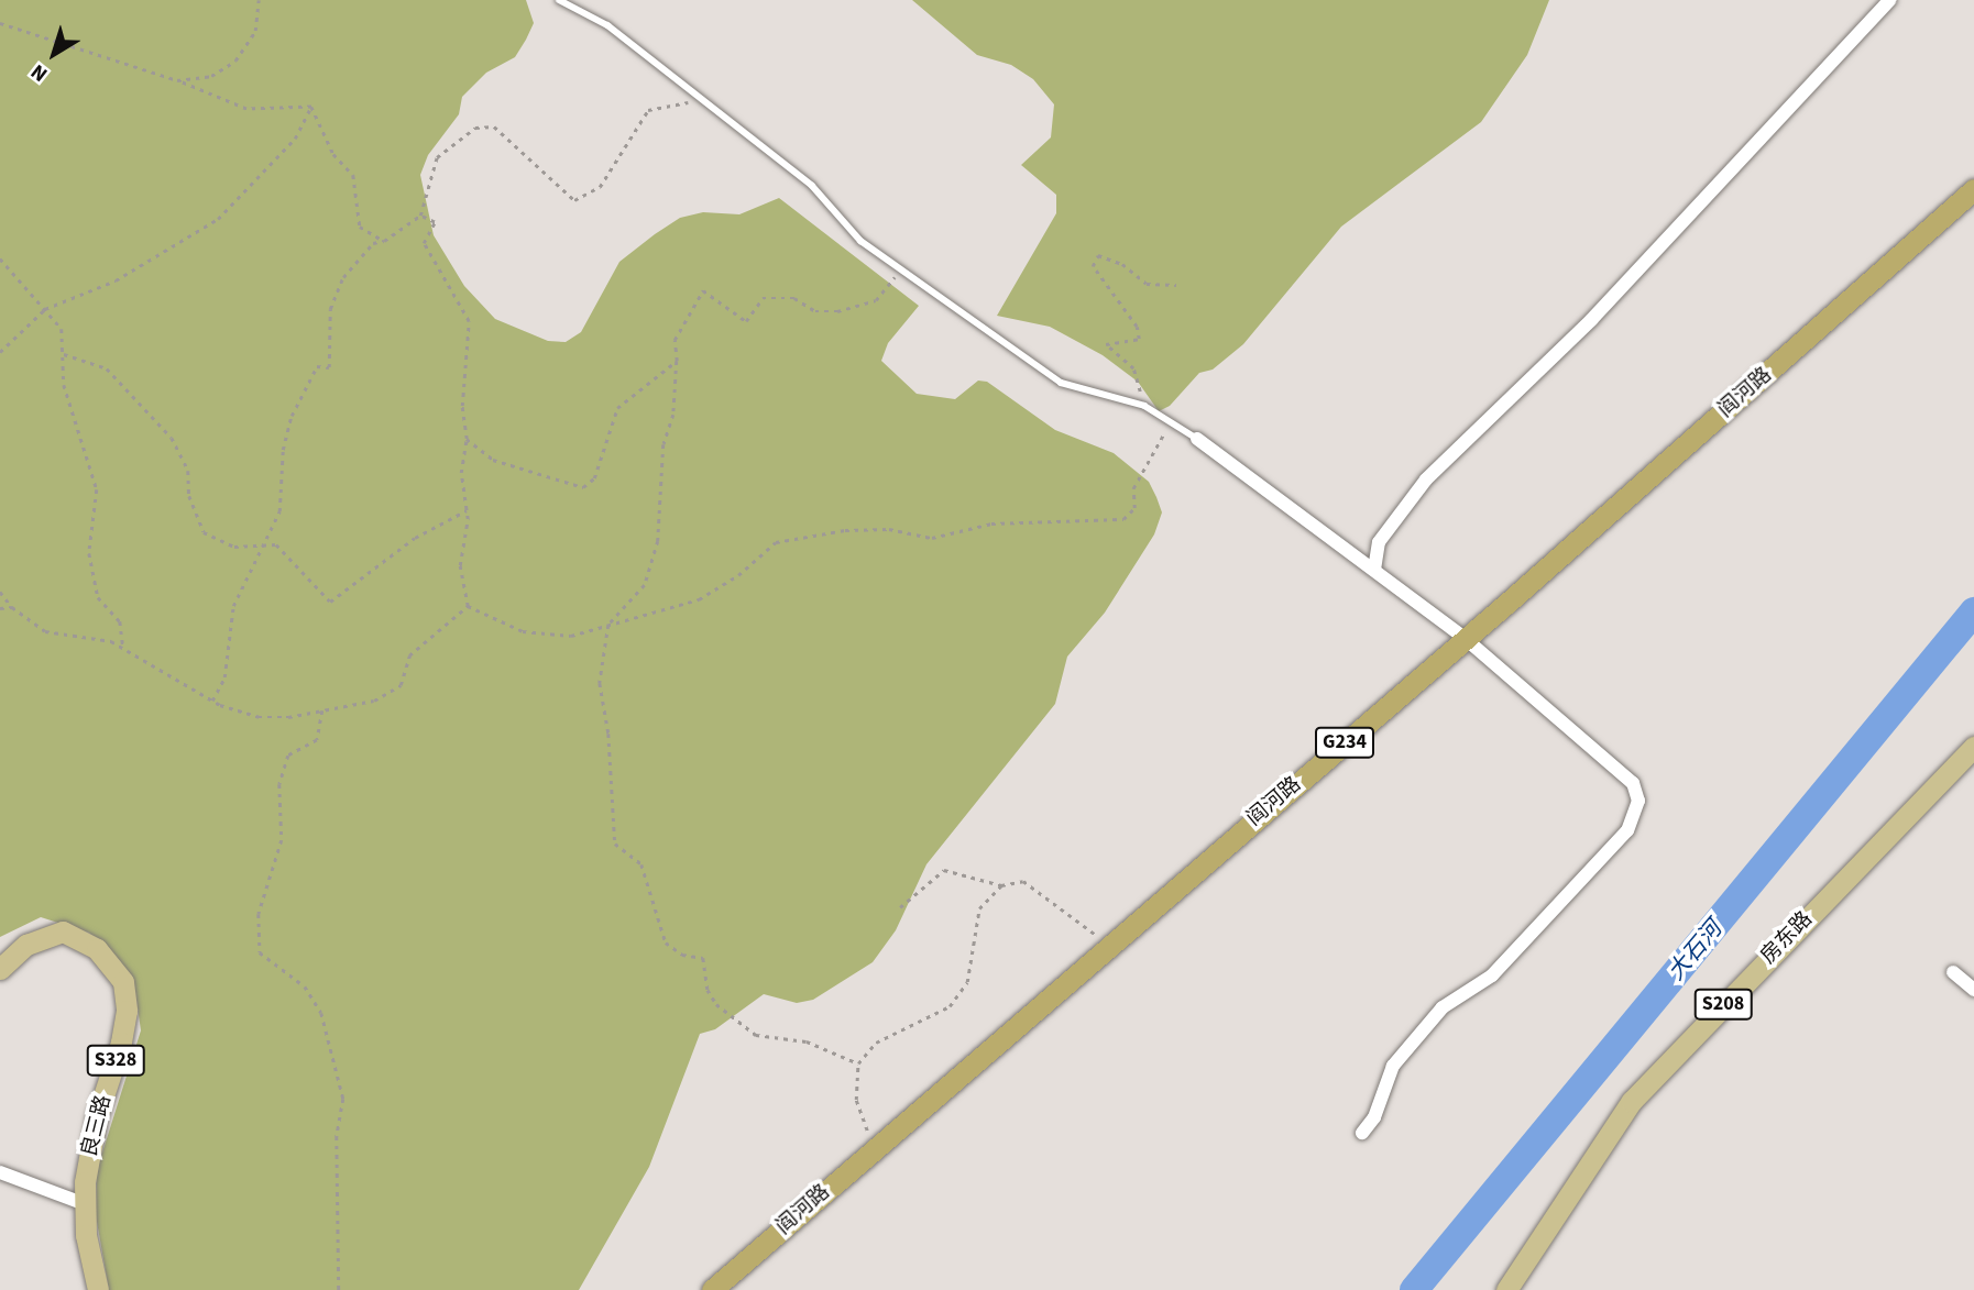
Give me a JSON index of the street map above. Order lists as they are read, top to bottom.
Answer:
{
  "streets": {
    "highway": ["阎河路", "G234"],
    "main road": [
      "房东路",
      "S208",
      "S328",
      "良三路"
    ]
  },
  "water": ["大石河"],
  "north": "bottom left"
}
